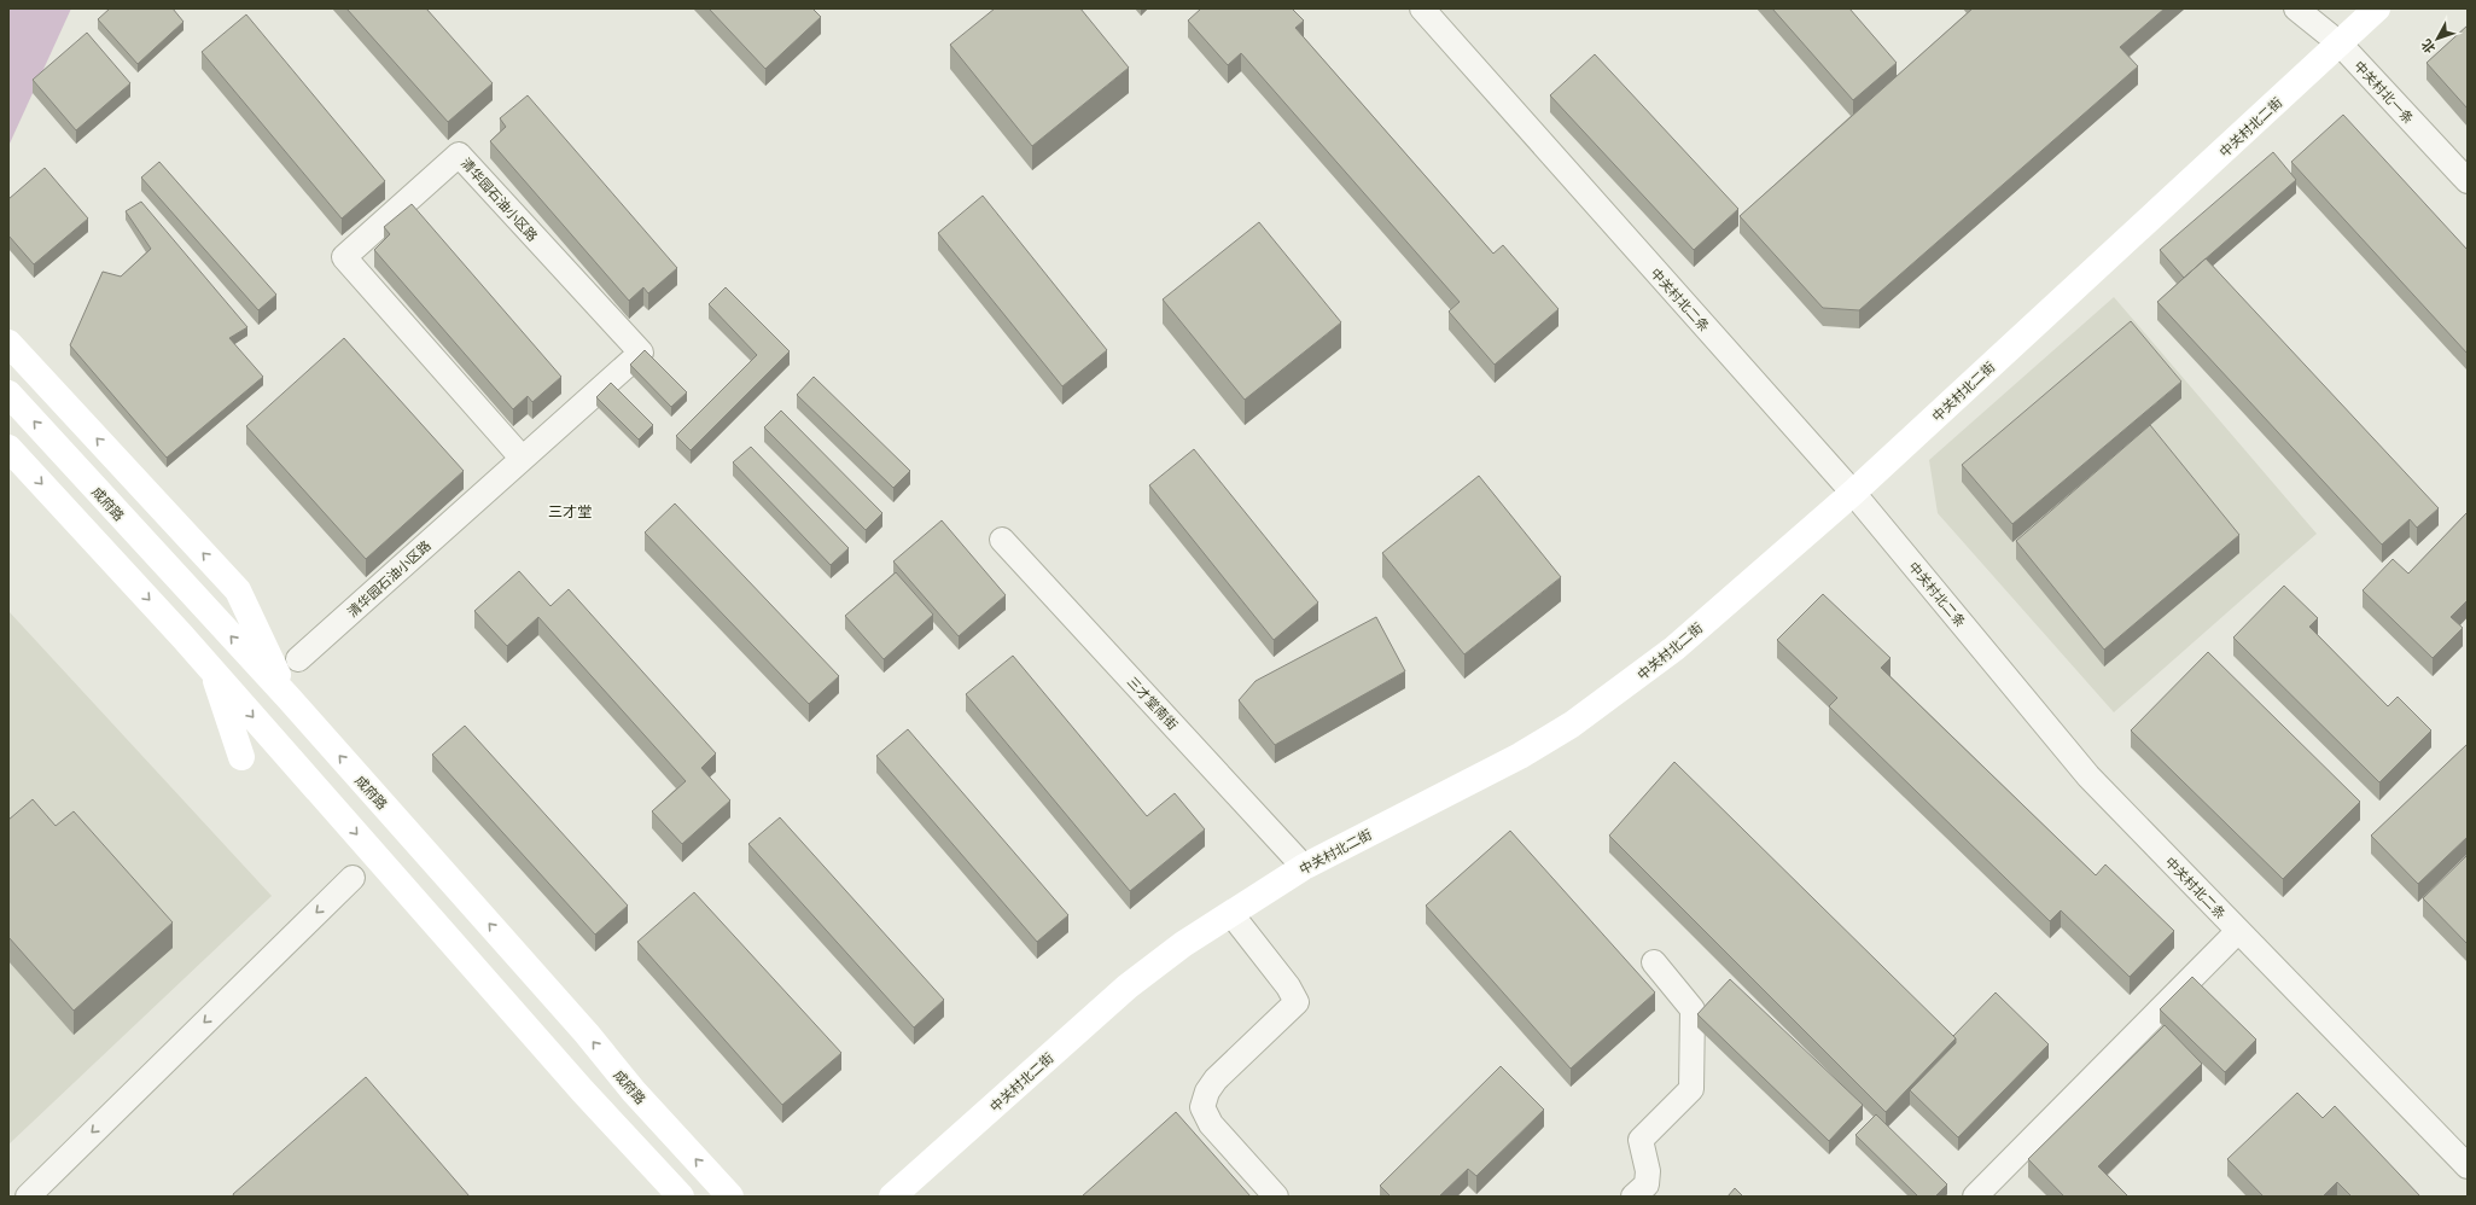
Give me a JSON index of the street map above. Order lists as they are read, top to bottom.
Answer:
{
  "streets": {
    "main road": ["中关村北二街", "成府路"],
    "street": [
      "中关村北一条",
      "清华园石油小区路",
      "中关村北二条",
      "三才堂南街"
    ]
  },
  "crossings": [
    ["中关村北一条", "中关村北二街"],
    ["中关村北二街", "中关村北二条"],
    ["中关村北二街", "三才堂南街"]
  ],
  "districts": ["三才堂"],
  "north": "bottom left"
}
